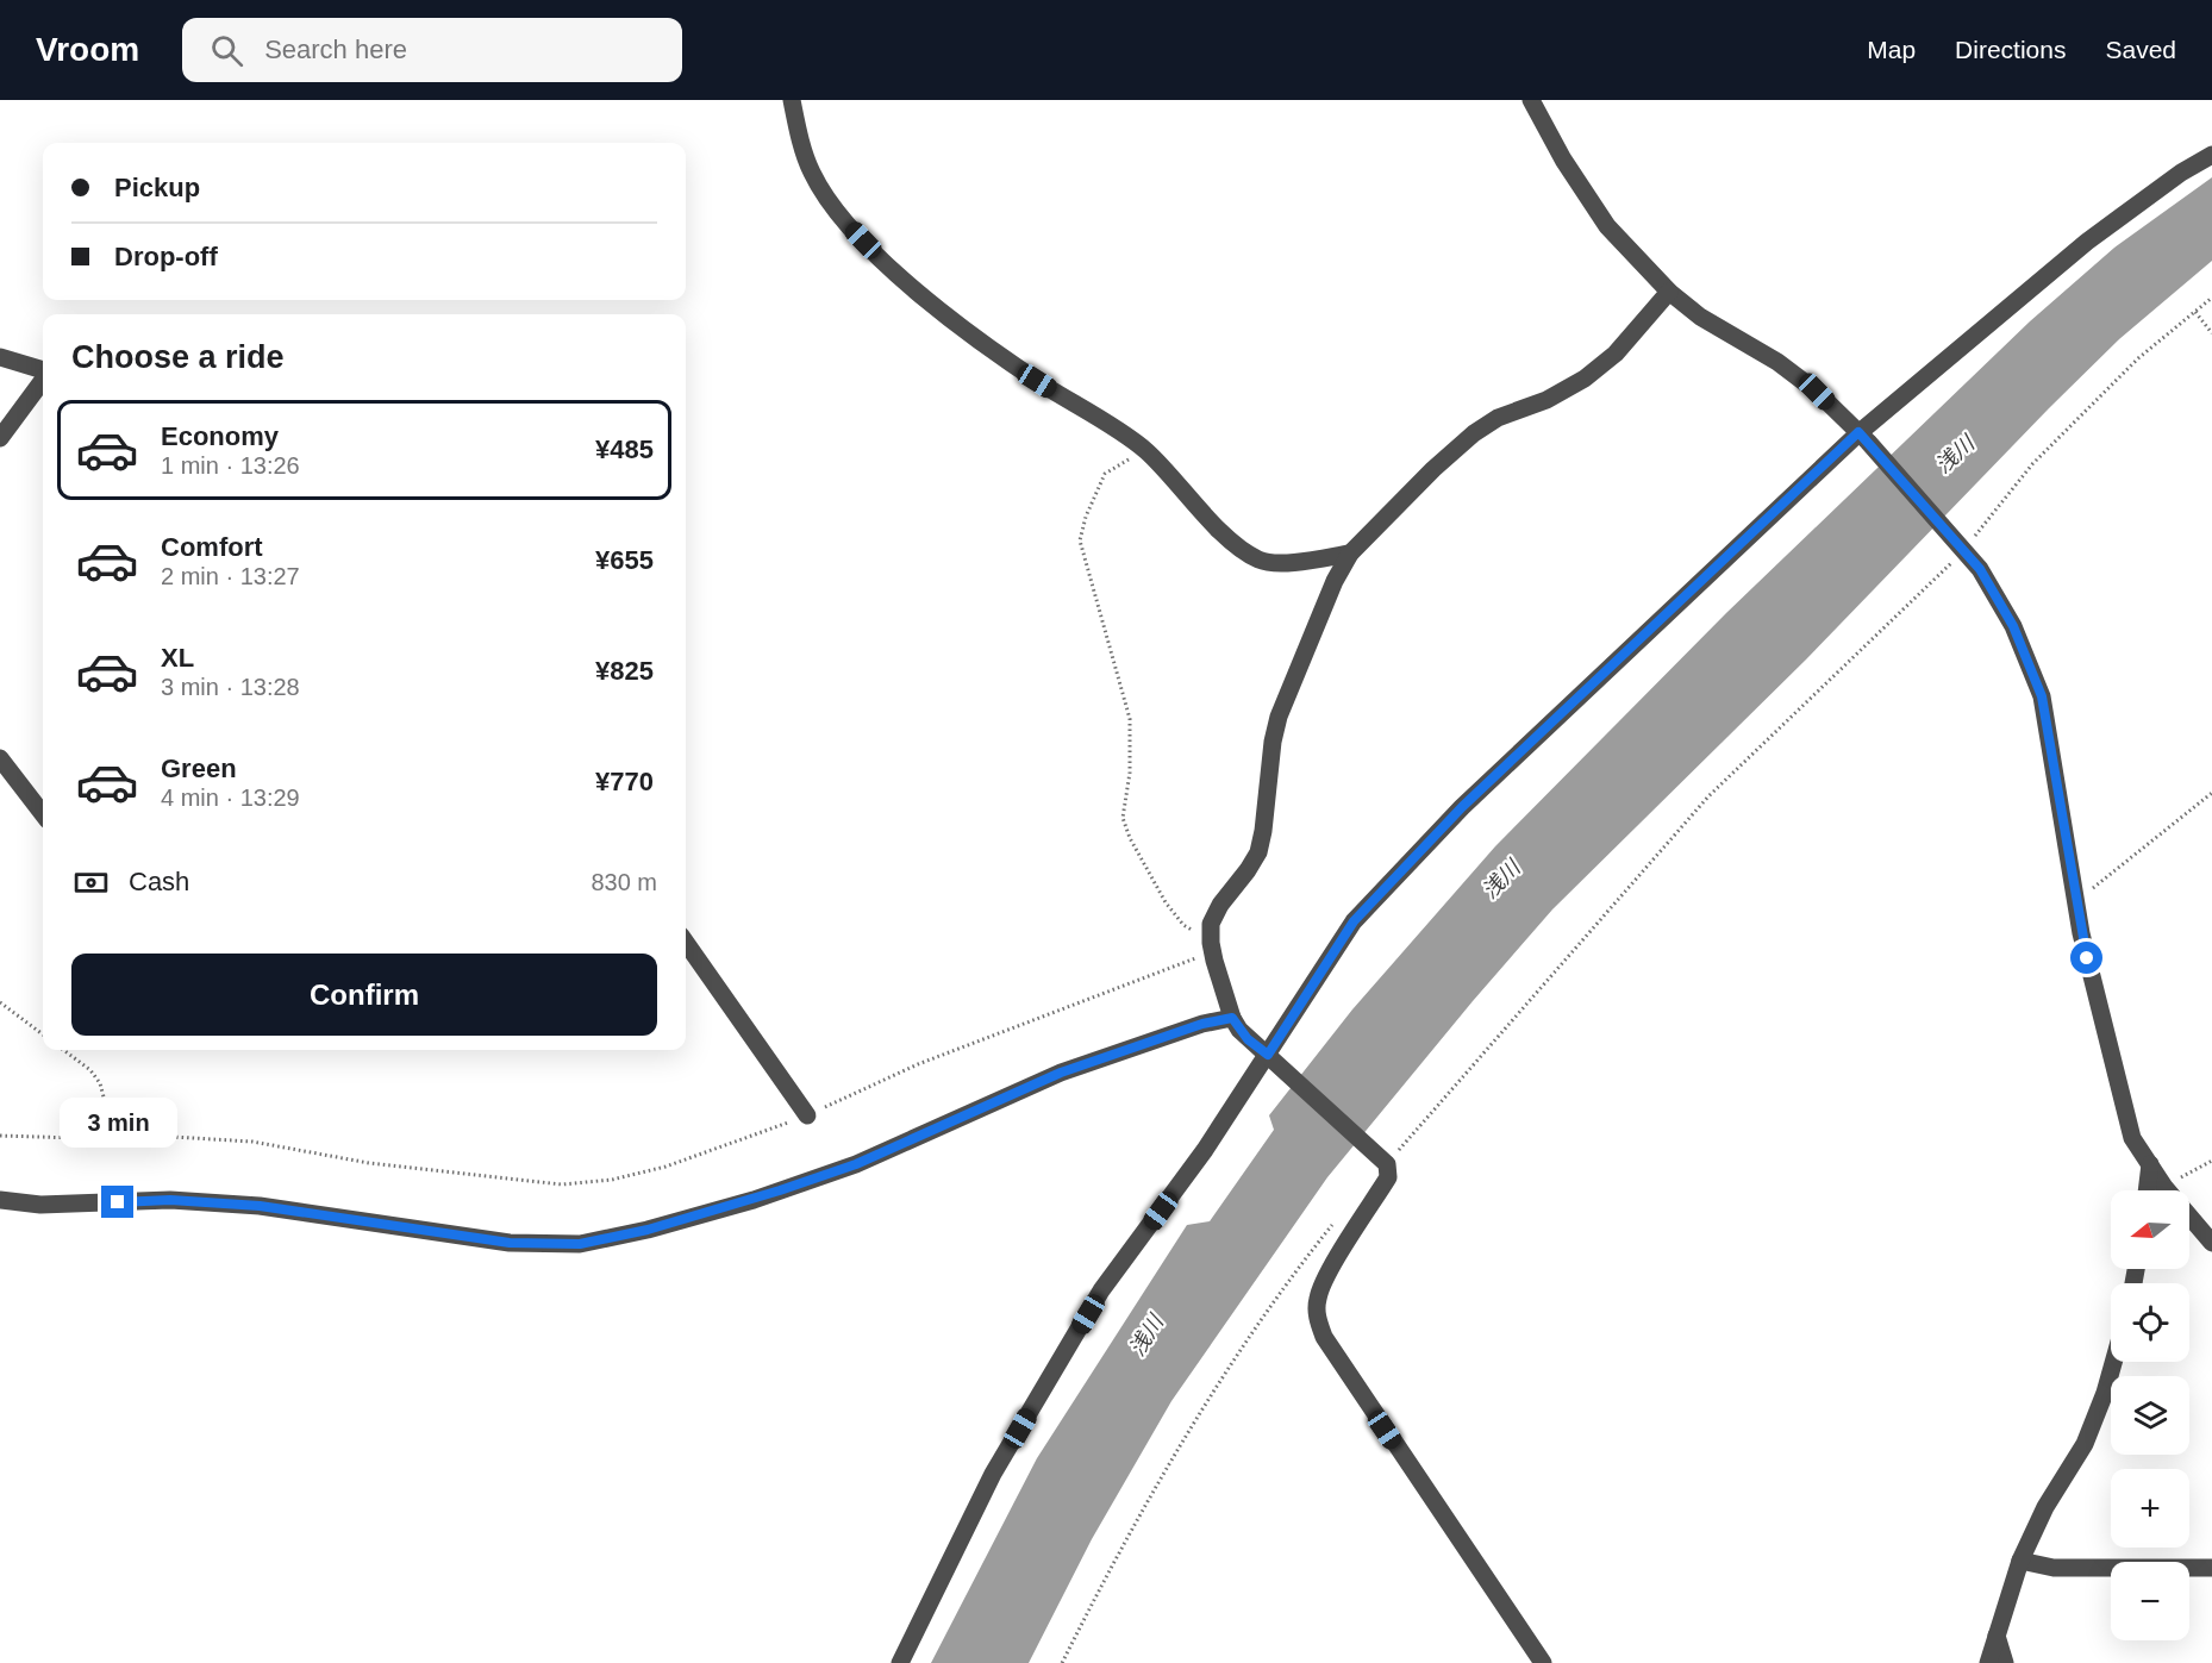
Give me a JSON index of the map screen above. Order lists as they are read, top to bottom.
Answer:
{
  "water": ["浅川"],
  "north": "left",
  "page": {
    "header": "Vroom",
    "search": "Search here",
    "nav": ["Map", "Directions", "Saved"],
    "banner": ["Pickup", "Drop-off"],
    "heading": "Choose a ride",
    "list": [
      {
        "name": "Economy",
        "note": "1 min · 13:26",
        "value": "¥485"
      },
      {
        "name": "Comfort",
        "note": "2 min · 13:27",
        "value": "¥655"
      },
      {
        "name": "XL",
        "note": "3 min · 13:28",
        "value": "¥825"
      },
      {
        "name": "Green",
        "note": "4 min · 13:29",
        "value": "¥770"
      }
    ],
    "pay": ["Cash", "830 m"],
    "buttons": "Confirm",
    "bubble": "3 min",
    "map_buttons": ["+", "−"]
  }
}
